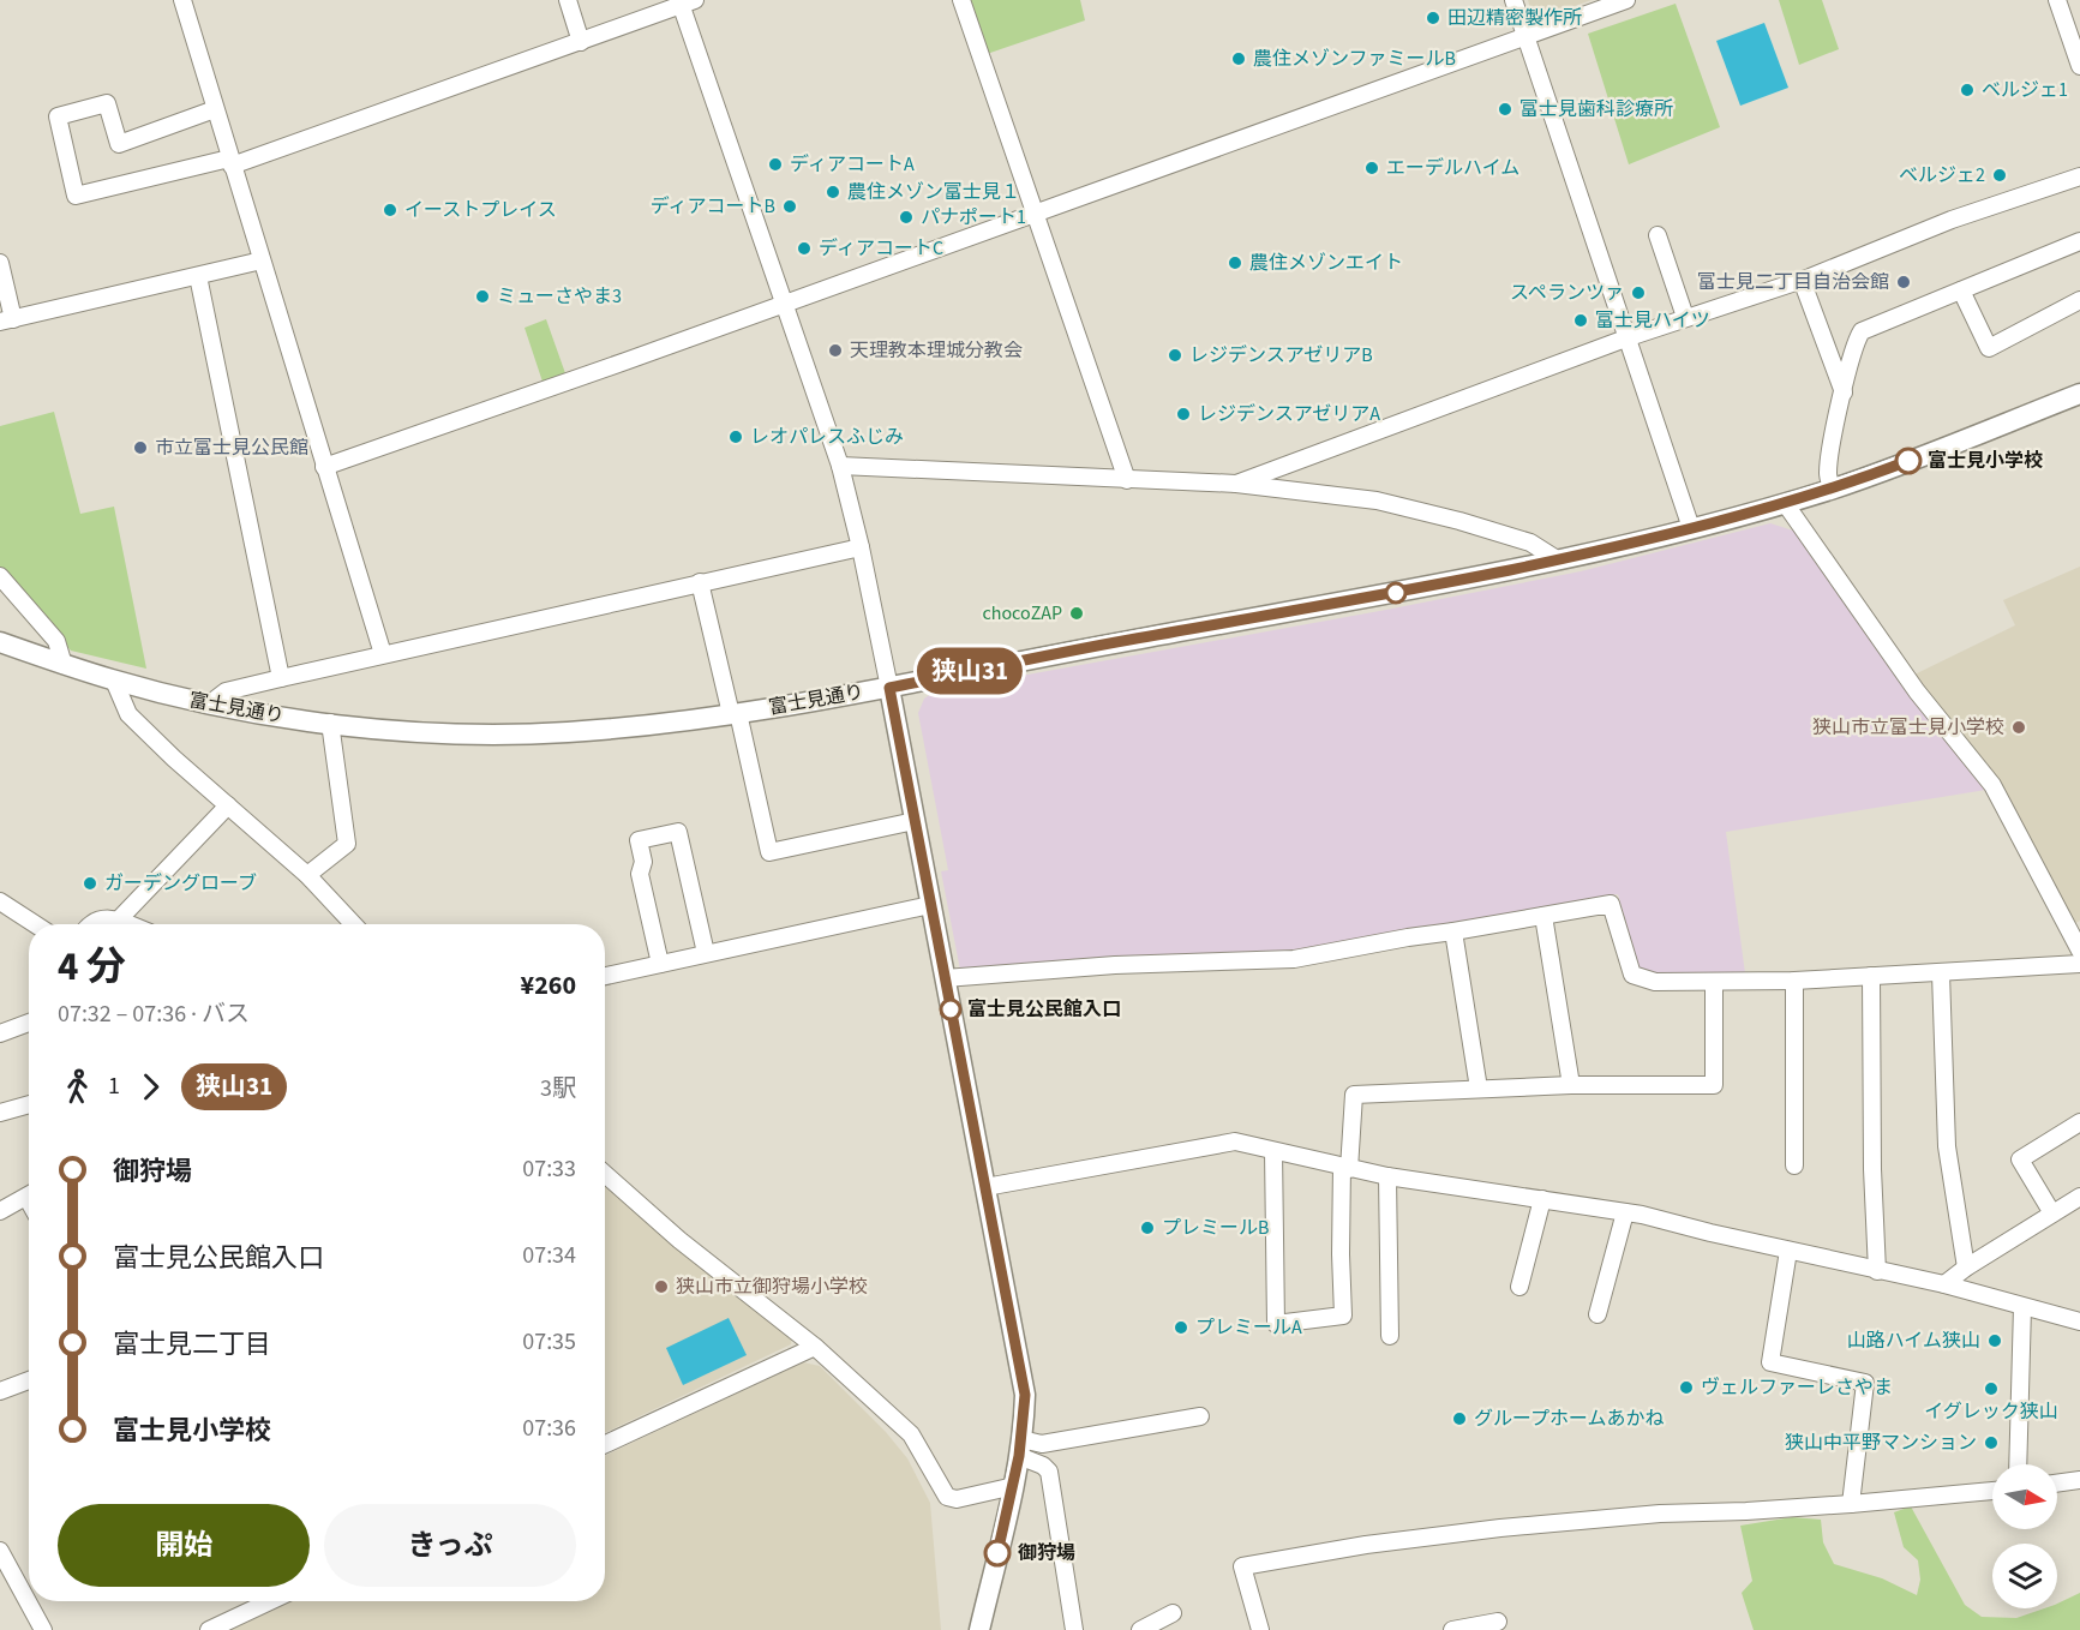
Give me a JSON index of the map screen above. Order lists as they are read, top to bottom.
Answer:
{
  "streets": {
    "street": ["富士見通り"]
  },
  "places": [
    "田辺精密製作所",
    "農住メゾンファミールB",
    "ベルジェ1",
    "富士見歯科診療所",
    "ディアコートA",
    "エーデルハイム",
    "ベルジェ2",
    "農住メゾン富士見１",
    "ディアコートB",
    "イーストプレイス",
    "パナポート1",
    "ディアコートC",
    "農住メゾンエイト",
    "富士見二丁目自治会館",
    "スペランツァ",
    "ミューさやま3",
    "富士見ハイツ",
    "天理教本理城分教会",
    "レジデンスアゼリアB",
    "レジデンスアゼリアA",
    "レオパレスふじみ",
    "市立富士見公民館",
    "富士見小学校",
    "chocoZAP",
    "狭山市立富士見小学校",
    "ガーデングローブ",
    "富士見公民館入口",
    "プレミールB",
    "狭山市立御狩場小学校",
    "プレミールA",
    "山路ハイム狭山",
    "ヴェルファーレさやま",
    "イグレック狭山",
    "グループホームあかね",
    "狭山中平野マンション",
    "御狩場"
  ],
  "lines": ["bus line 狭山31"],
  "north": "right",
  "page": {
    "on_map": "狭山31",
    "heading": ["4 分", "07:32 – 07:36 · バス", "¥260"],
    "legs": ["1", "狭山31", "3駅"],
    "list": [
      {
        "name": "御狩場",
        "value": "07:33"
      },
      {
        "name": "富士見公民館入口",
        "value": "07:34"
      },
      {
        "name": "富士見二丁目",
        "value": "07:35"
      },
      {
        "name": "富士見小学校",
        "value": "07:36"
      }
    ],
    "buttons": ["開始", "きっぷ"]
  }
}
